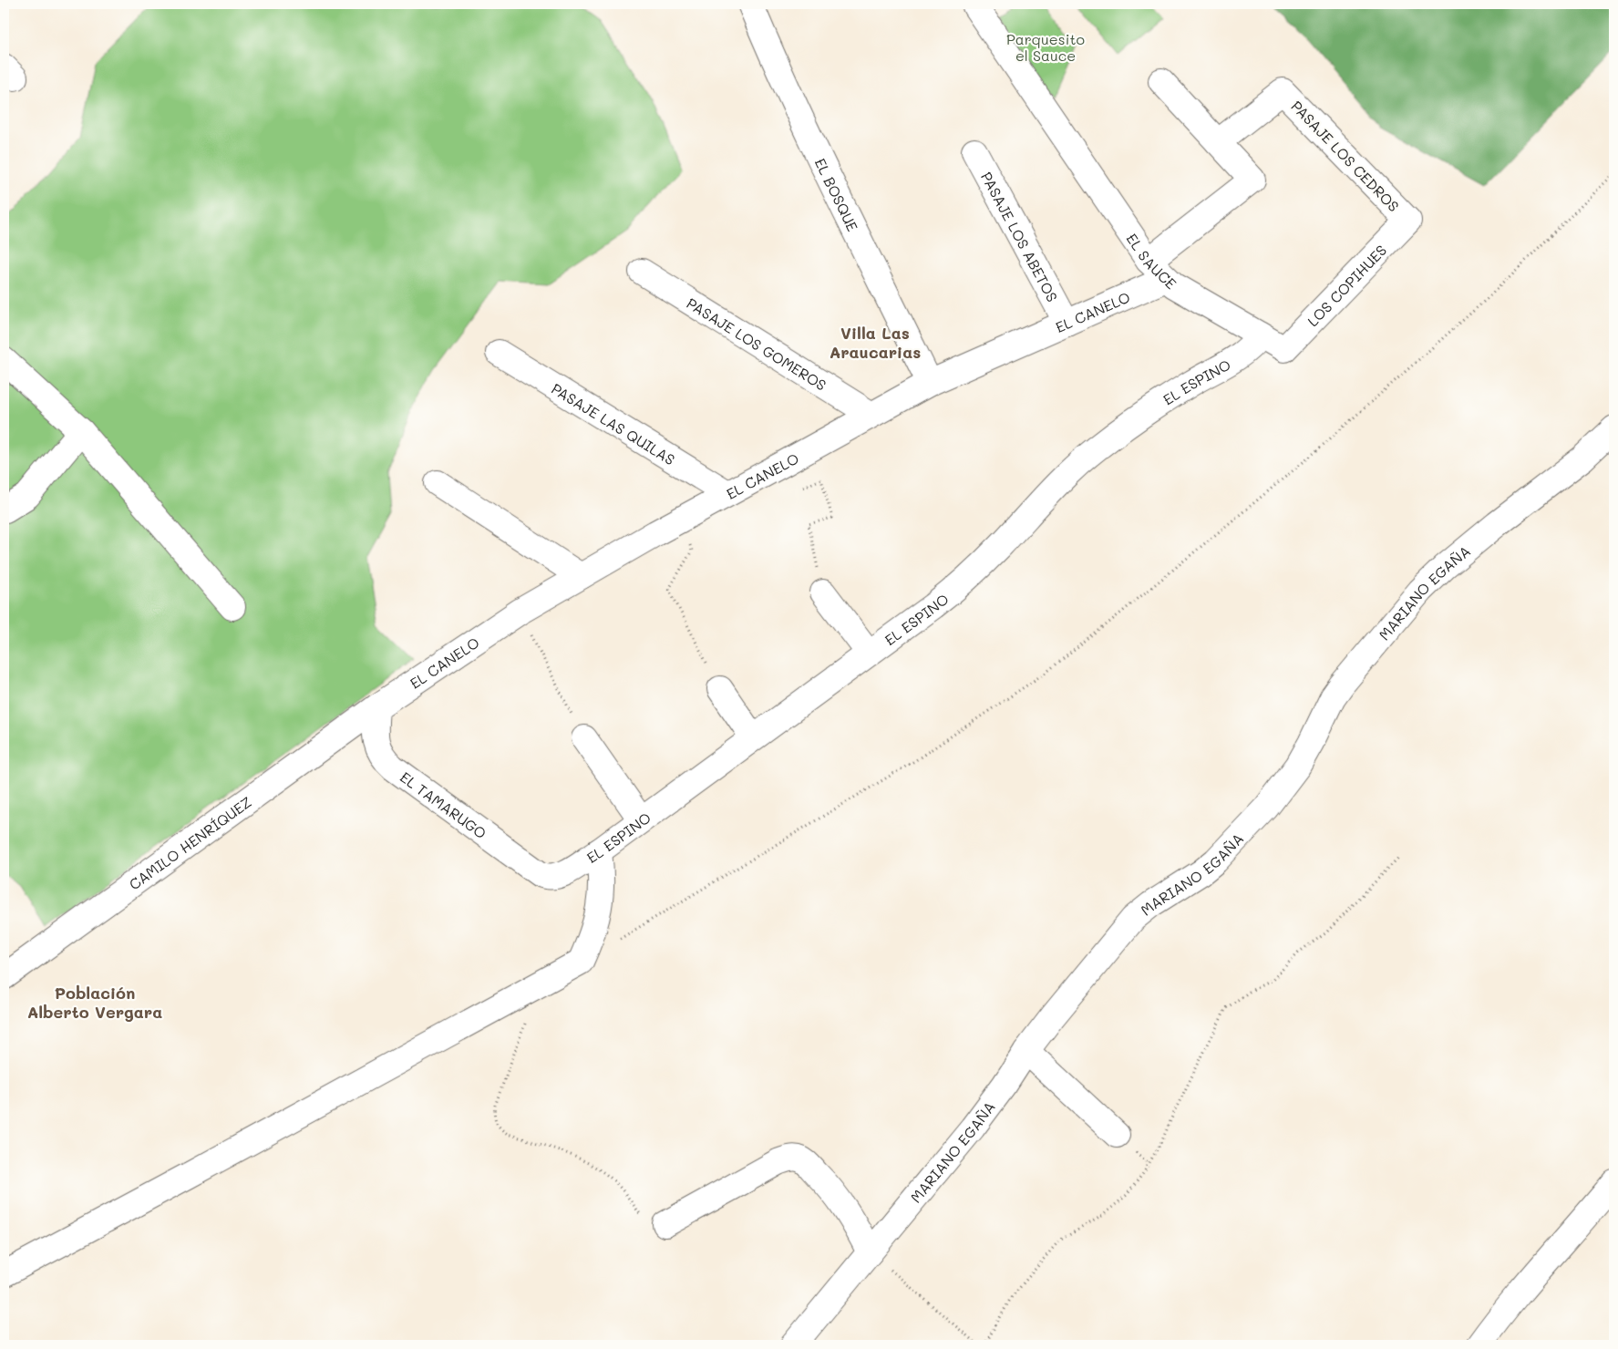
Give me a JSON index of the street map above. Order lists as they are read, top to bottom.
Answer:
{
  "streets": {
    "street": [
      "PASAJE LOS CEDROS",
      "EL BOSQUE",
      "PASAJE LOS ABETOS",
      "EL SAUCE",
      "LOS COPIHUES",
      "EL CANELO",
      "PASAJE LOS GOMEROS",
      "EL ESPINO",
      "PASAJE LAS QUILAS",
      "MARIANO EGAÑA",
      "EL TAMARUGO",
      "CAMILO HENRÍQUEZ"
    ]
  },
  "crossings": [
    ["PASAJE LOS CEDROS", "LOS COPIHUES"],
    ["EL BOSQUE", "EL CANELO"],
    ["PASAJE LOS ABETOS", "EL CANELO"],
    ["EL SAUCE", "LOS COPIHUES"],
    ["EL SAUCE", "EL CANELO"],
    ["EL SAUCE", "EL ESPINO"],
    ["EL CANELO", "PASAJE LOS GOMEROS"],
    ["EL CANELO", "PASAJE LAS QUILAS"],
    ["EL CANELO", "EL TAMARUGO"],
    ["EL CANELO", "CAMILO HENRÍQUEZ"],
    ["EL ESPINO", "EL TAMARUGO"],
    ["EL TAMARUGO", "CAMILO HENRÍQUEZ"]
  ],
  "districts": ["Villa Las Araucarias", "Población Alberto Vergara"],
  "parks": ["Parquesito el Sauce"]
}
